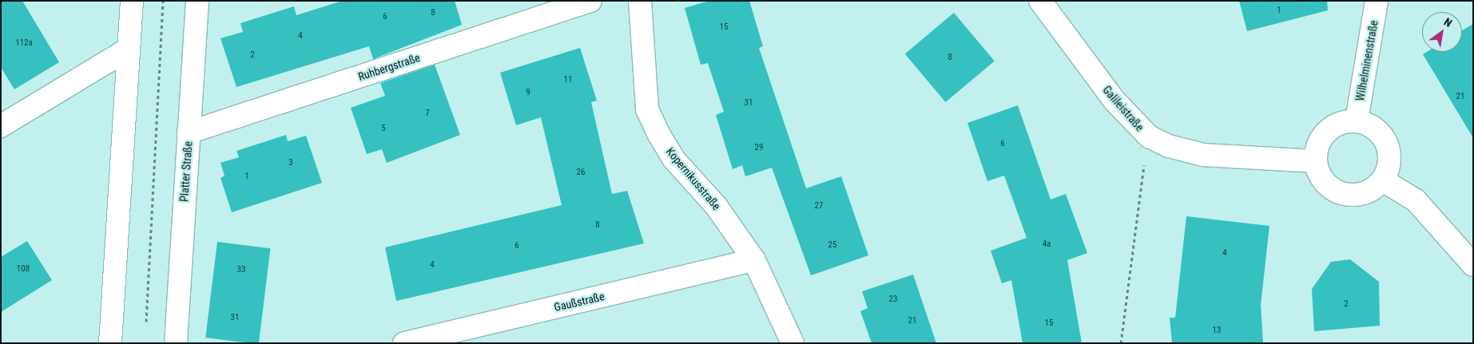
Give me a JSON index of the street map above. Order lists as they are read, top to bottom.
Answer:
{
  "streets": {
    "street": [
      "Wilhelminenstraße",
      "Ruhbergstraße",
      "Galileistraße",
      "Platter Straße",
      "Kopernikusstraße",
      "Gaußstraße"
    ]
  },
  "crossings": [
    ["Wilhelminenstraße", "Galileistraße"],
    ["Ruhbergstraße", "Platter Straße"],
    ["Kopernikusstraße", "Gaußstraße"]
  ],
  "house_numbers": [
    "1",
    "8",
    "6",
    "15",
    "4",
    "112a",
    "2",
    "8",
    "11",
    "9",
    "21",
    "31",
    "7",
    "5",
    "6",
    "29",
    "3",
    "26",
    "1",
    "27",
    "8",
    "4a",
    "25",
    "6",
    "4",
    "4",
    "108",
    "33",
    "23",
    "2",
    "31",
    "21",
    "15",
    "13"
  ],
  "north": "top right"
}
